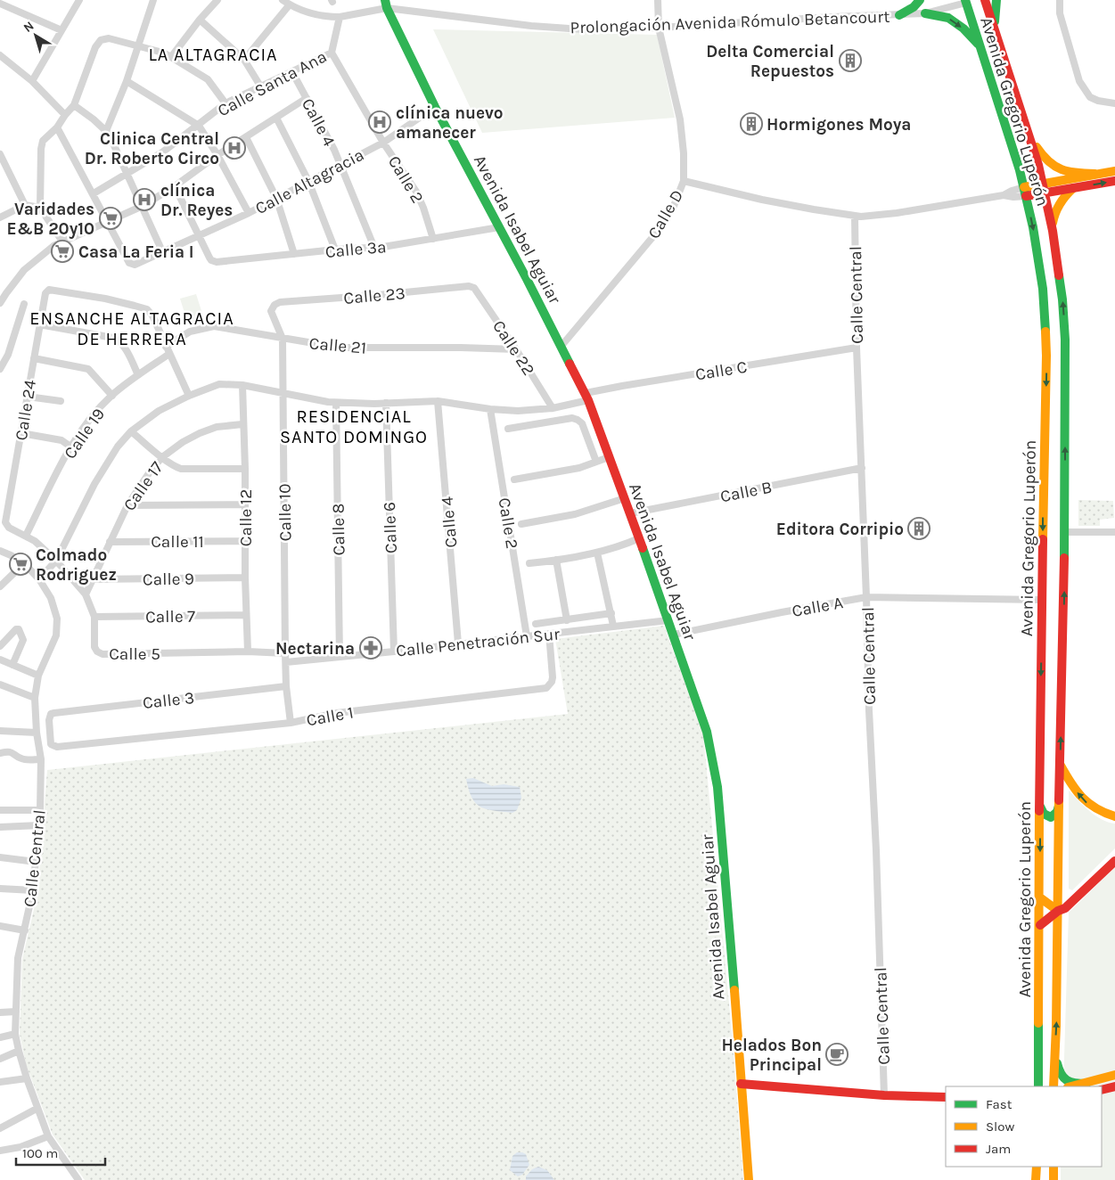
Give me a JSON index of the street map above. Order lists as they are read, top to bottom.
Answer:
{
  "streets": {
    "main road": ["Avenida Gregorio Luperón", "Avenida Isabel Aguiar"],
    "street": [
      "Prolongación Avenida Rómulo Betancourt",
      "Calle Santa Ana",
      "Calle 4",
      "Calle 2",
      "Calle Altagracia",
      "Calle D",
      "Calle 3a",
      "Calle 23",
      "Calle Central",
      "Calle 21",
      "Calle 22",
      "Calle C",
      "Calle 24",
      "Calle 19",
      "Calle 17",
      "Calle B",
      "Calle 10",
      "Calle 12",
      "Calle 6",
      "Calle 8",
      "Calle 11",
      "Calle 9",
      "Calle A",
      "Calle 7",
      "Calle Penetración Sur",
      "Calle 5",
      "Calle 3",
      "Calle 1"
    ]
  },
  "crossings": [
    ["Prolongación Avenida Rómulo Betancourt", "Calle Santa Ana"],
    ["Prolongación Avenida Rómulo Betancourt", "Avenida Gregorio Luperón"],
    ["Prolongación Avenida Rómulo Betancourt", "Calle D"],
    ["Prolongación Avenida Rómulo Betancourt", "Avenida Isabel Aguiar"],
    ["Calle Santa Ana", "Calle 4"],
    ["Calle Santa Ana", "Calle 2"],
    ["Avenida Gregorio Luperón", "Calle A"],
    ["Calle 4", "Calle Altagracia"],
    ["Calle 4", "Calle 3a"],
    ["Calle 4", "Calle C"],
    ["Calle 4", "Calle Penetración Sur"],
    ["Calle 2", "Calle Altagracia"],
    ["Calle 2", "Calle 3a"],
    ["Calle 2", "Calle C"],
    ["Calle 2", "Calle Penetración Sur"],
    ["Calle Altagracia", "Avenida Isabel Aguiar"],
    ["Calle Altagracia", "Calle 3a"],
    ["Calle D", "Avenida Isabel Aguiar"],
    ["Avenida Isabel Aguiar", "Calle 3a"],
    ["Avenida Isabel Aguiar", "Calle C"],
    ["Avenida Isabel Aguiar", "Calle B"],
    ["Avenida Isabel Aguiar", "Calle A"],
    ["Avenida Isabel Aguiar", "Calle Penetración Sur"],
    ["Calle 23", "Calle 22"],
    ["Calle 23", "Calle 10"],
    ["Calle Central", "Calle C"],
    ["Calle Central", "Calle B"],
    ["Calle Central", "Calle A"],
    ["Calle 21", "Calle 22"],
    ["Calle 21", "Calle 24"],
    ["Calle 21", "Calle 10"],
    ["Calle 22", "Calle C"],
    ["Calle C", "Calle 10"],
    ["Calle C", "Calle 12"],
    ["Calle C", "Calle 6"],
    ["Calle C", "Calle 8"],
    ["Calle C", "Calle 5"],
    ["Calle 24", "Calle 5"],
    ["Calle 19", "Calle 5"],
    ["Calle 17", "Calle 12"],
    ["Calle 17", "Calle 11"],
    ["Calle 17", "Calle 9"],
    ["Calle 17", "Calle 5"],
    ["Calle 10", "Calle Penetración Sur"],
    ["Calle 10", "Calle 5"],
    ["Calle 10", "Calle 3"],
    ["Calle 10", "Calle 1"],
    ["Calle 12", "Calle 11"],
    ["Calle 12", "Calle 9"],
    ["Calle 12", "Calle 7"],
    ["Calle 12", "Calle 5"],
    ["Calle 6", "Calle Penetración Sur"],
    ["Calle 8", "Calle Penetración Sur"],
    ["Calle 7", "Calle 5"],
    ["Calle Penetración Sur", "Calle 1"],
    ["Calle 3", "Calle 1"]
  ],
  "districts": ["LA ALTAGRACIA", "ENSANCHE ALTAGRACIA DE HERRERA", "RESIDENCIAL SANTO DOMINGO"],
  "places": {
    "building": ["Delta Comercial Repuestos", "Hormigones Moya", "Editora Corripio"],
    "hospital": ["clínica nuevo amanecer", "Clinica Central Dr. Roberto Circo", "clínica Dr. Reyes"],
    "supermarket": ["Varidades E&B 20y10", "Casa La Feria I", "Colmado Rodriguez"],
    "pharmacy": ["Nectarina"],
    "cafe": ["Helados Bon Principal"]
  },
  "legend": ["Fast", "Slow", "Jam"],
  "scale_bar": "100 m",
  "north": "top left"
}
